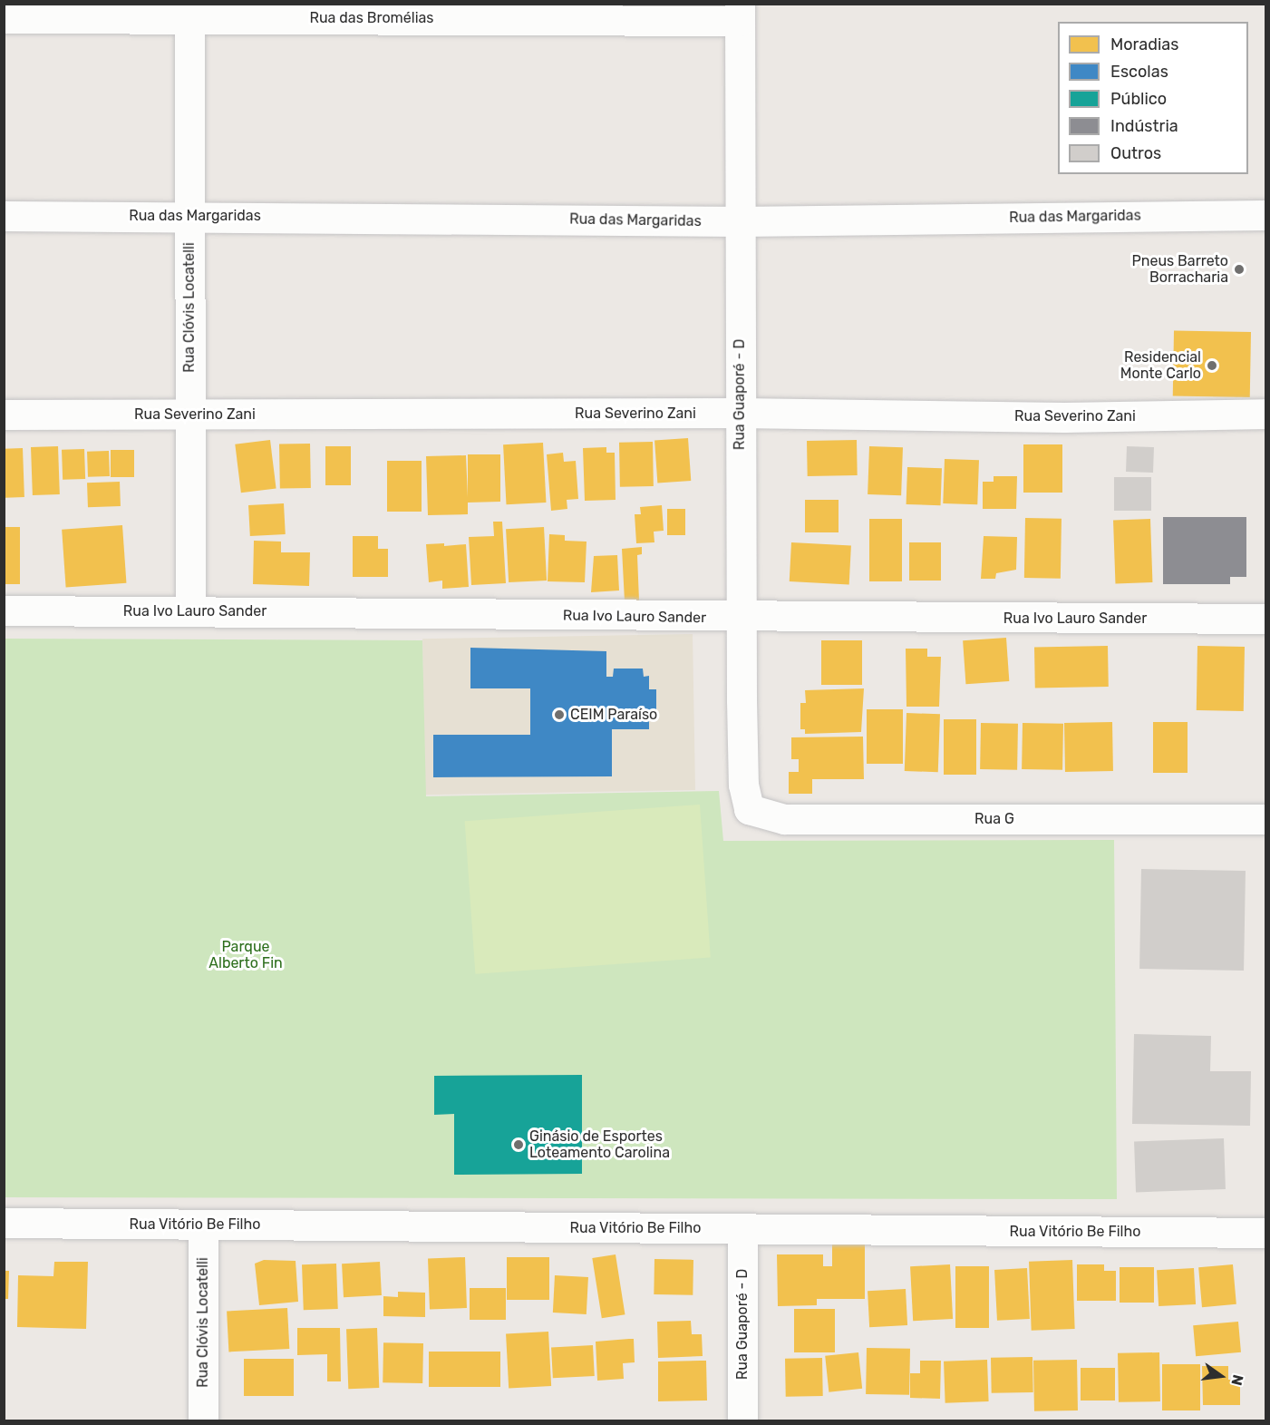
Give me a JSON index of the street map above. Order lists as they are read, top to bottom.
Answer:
{
  "streets": {
    "street": [
      "Rua das Bromélias",
      "Rua das Margaridas",
      "Rua Clóvis Locatelli",
      "Rua Guaporé - D",
      "Rua Severino Zani",
      "Rua Ivo Lauro Sander",
      "Rua G",
      "Rua Vitório Be Filho"
    ]
  },
  "crossings": [
    ["Rua das Bromélias", "Rua Clóvis Locatelli"],
    ["Rua das Bromélias", "Rua Guaporé - D"],
    ["Rua das Margaridas", "Rua Clóvis Locatelli"],
    ["Rua das Margaridas", "Rua Guaporé - D"],
    ["Rua Clóvis Locatelli", "Rua Severino Zani"],
    ["Rua Clóvis Locatelli", "Rua Ivo Lauro Sander"],
    ["Rua Clóvis Locatelli", "Rua Vitório Be Filho"],
    ["Rua Guaporé - D", "Rua Severino Zani"],
    ["Rua Guaporé - D", "Rua Ivo Lauro Sander"],
    ["Rua Guaporé - D", "Rua G"],
    ["Rua Guaporé - D", "Rua Vitório Be Filho"]
  ],
  "parks": ["Parque Alberto Fin"],
  "places": [
    "Pneus Barreto Borracharia",
    "Residencial Monte Carlo",
    "CEIM Paraíso",
    "Ginásio de Esportes Loteamento Carolina"
  ],
  "legend": [
    "Moradias",
    "Escolas",
    "Público",
    "Indústria",
    "Outros"
  ],
  "north": "right"
}
